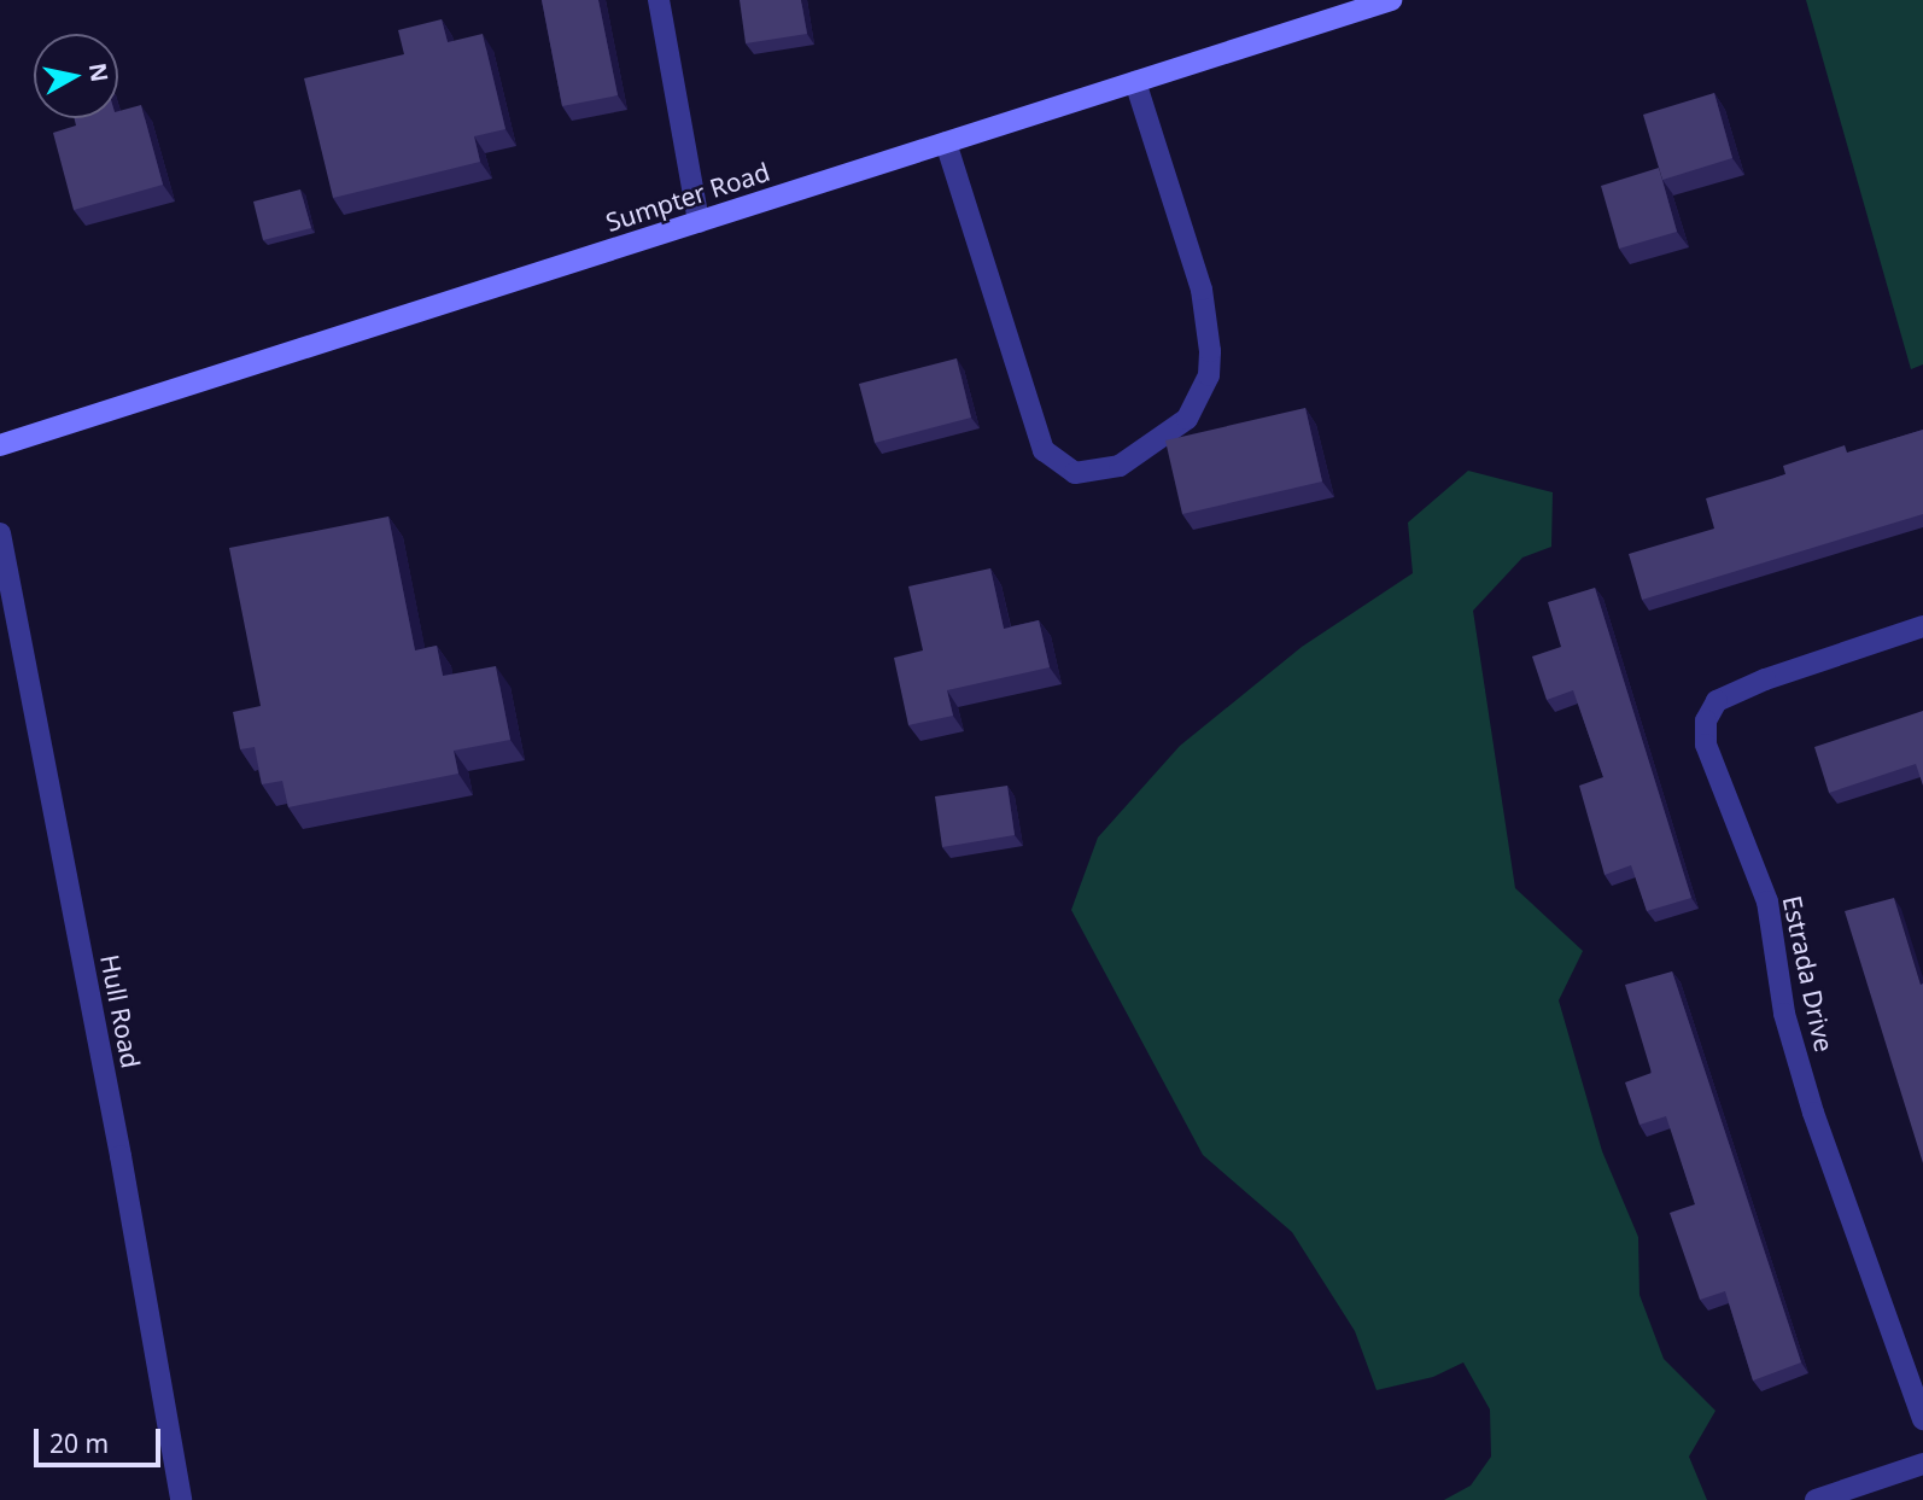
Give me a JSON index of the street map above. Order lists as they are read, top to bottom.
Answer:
{
  "streets": {
    "street": ["Sumpter Road", "Estrada Drive", "Hull Road"]
  },
  "scale_bar": "20 m",
  "north": "right"
}
